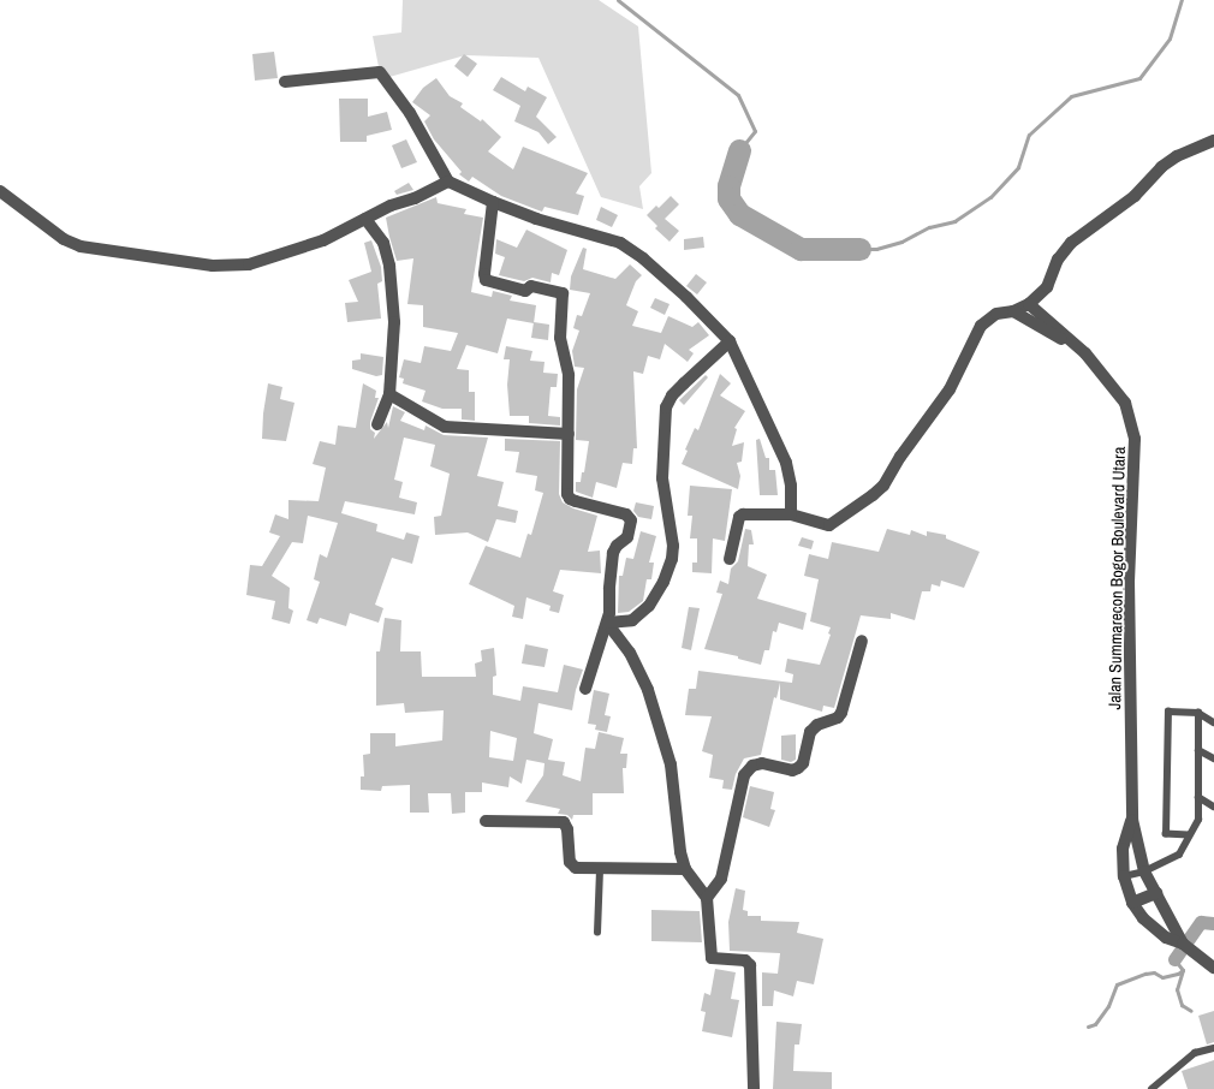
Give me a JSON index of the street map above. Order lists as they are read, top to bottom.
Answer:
{
  "streets": {
    "street": ["Jalan Summarecon Bogor Boulevard Utara"]
  }
}
